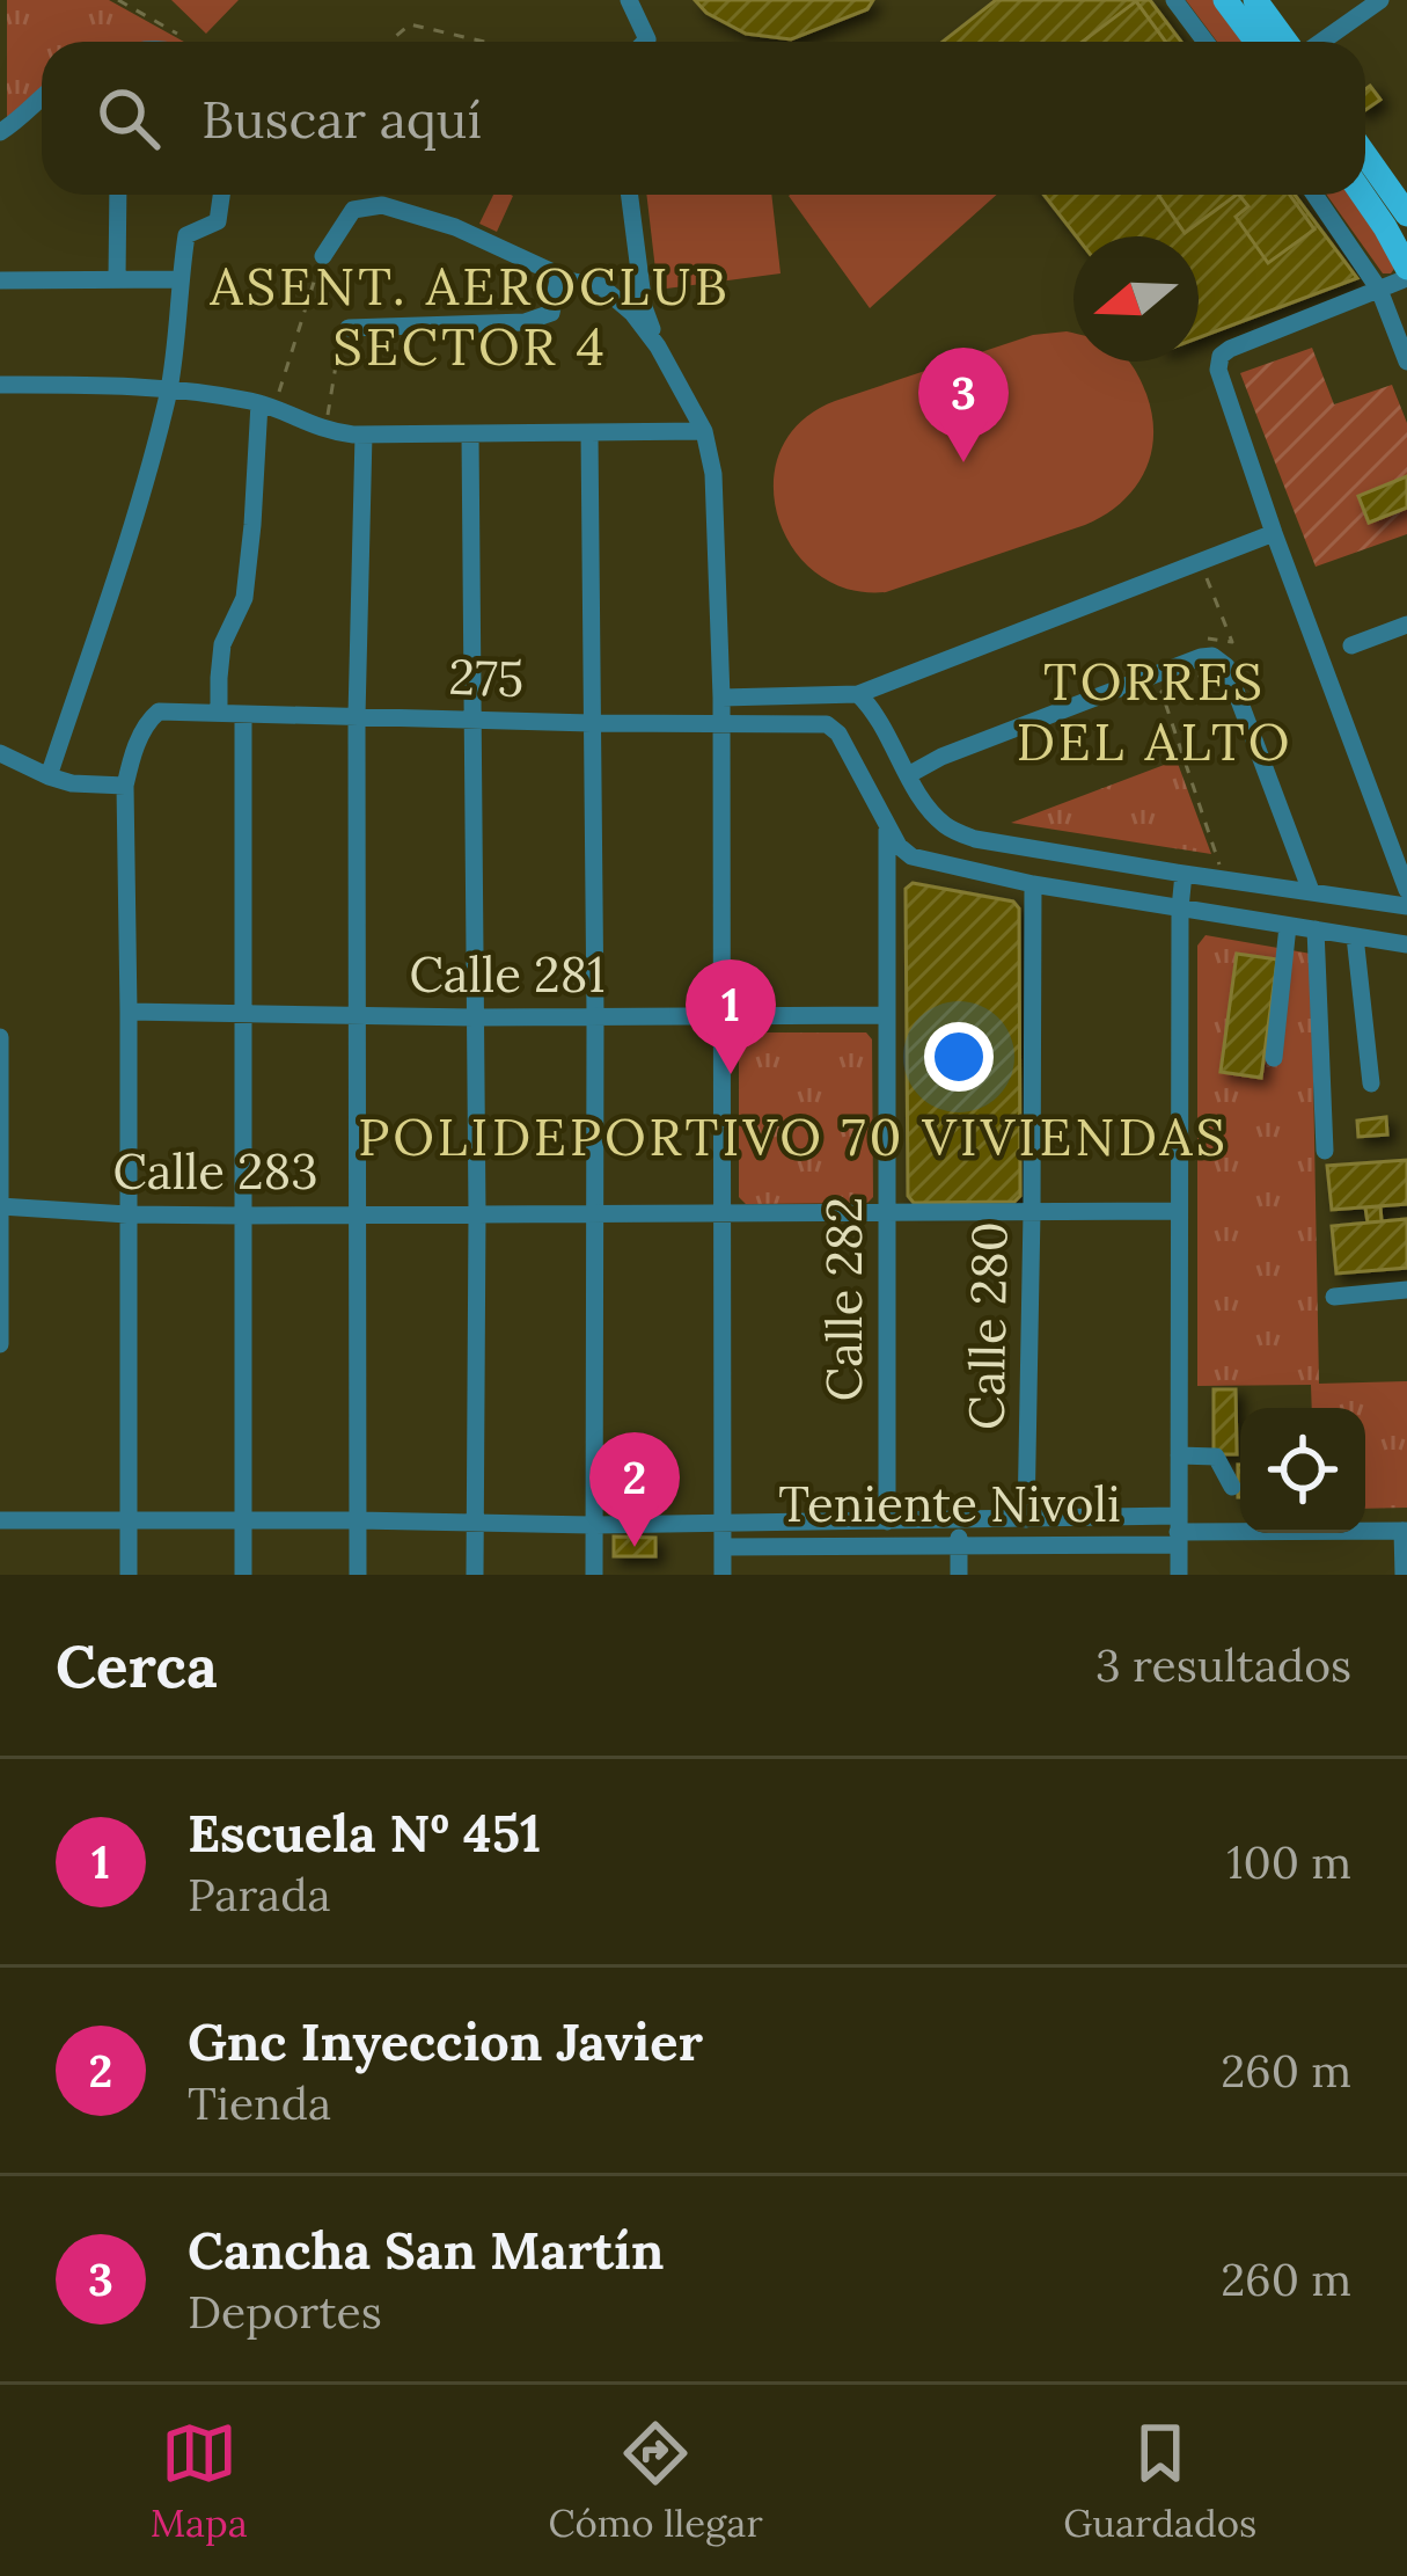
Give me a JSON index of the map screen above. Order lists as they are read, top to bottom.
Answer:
{
  "streets": {
    "street": [
      "275",
      "Calle 281",
      "Calle 283",
      "Calle 282",
      "Calle 280",
      "Teniente Nivoli"
    ]
  },
  "crossings": [
    ["275", "Calle 282"],
    ["Calle 281", "Calle 282"],
    ["Calle 283", "Calle 282"],
    ["Calle 283", "Calle 280"],
    ["Calle 282", "Teniente Nivoli"],
    ["Calle 280", "Teniente Nivoli"]
  ],
  "districts": ["ASENT. AEROCLUB SECTOR 4", "TORRES DEL ALTO", "POLIDEPORTIVO 70 VIVIENDAS"],
  "north": "left",
  "page": {
    "search": "Buscar aquí",
    "pins": ["3", "1", "2"],
    "heading": ["Cerca", "3 resultados"],
    "list": [
      {
        "mark": "1",
        "name": "Escuela Nº 451",
        "note": "Parada",
        "value": "100 m"
      },
      {
        "mark": "2",
        "name": "Gnc Inyeccion Javier",
        "note": "Tienda",
        "value": "260 m"
      },
      {
        "mark": "3",
        "name": "Cancha San Martín",
        "note": "Deportes",
        "value": "260 m"
      }
    ],
    "nav": ["Mapa", "Cómo llegar", "Guardados"]
  }
}
